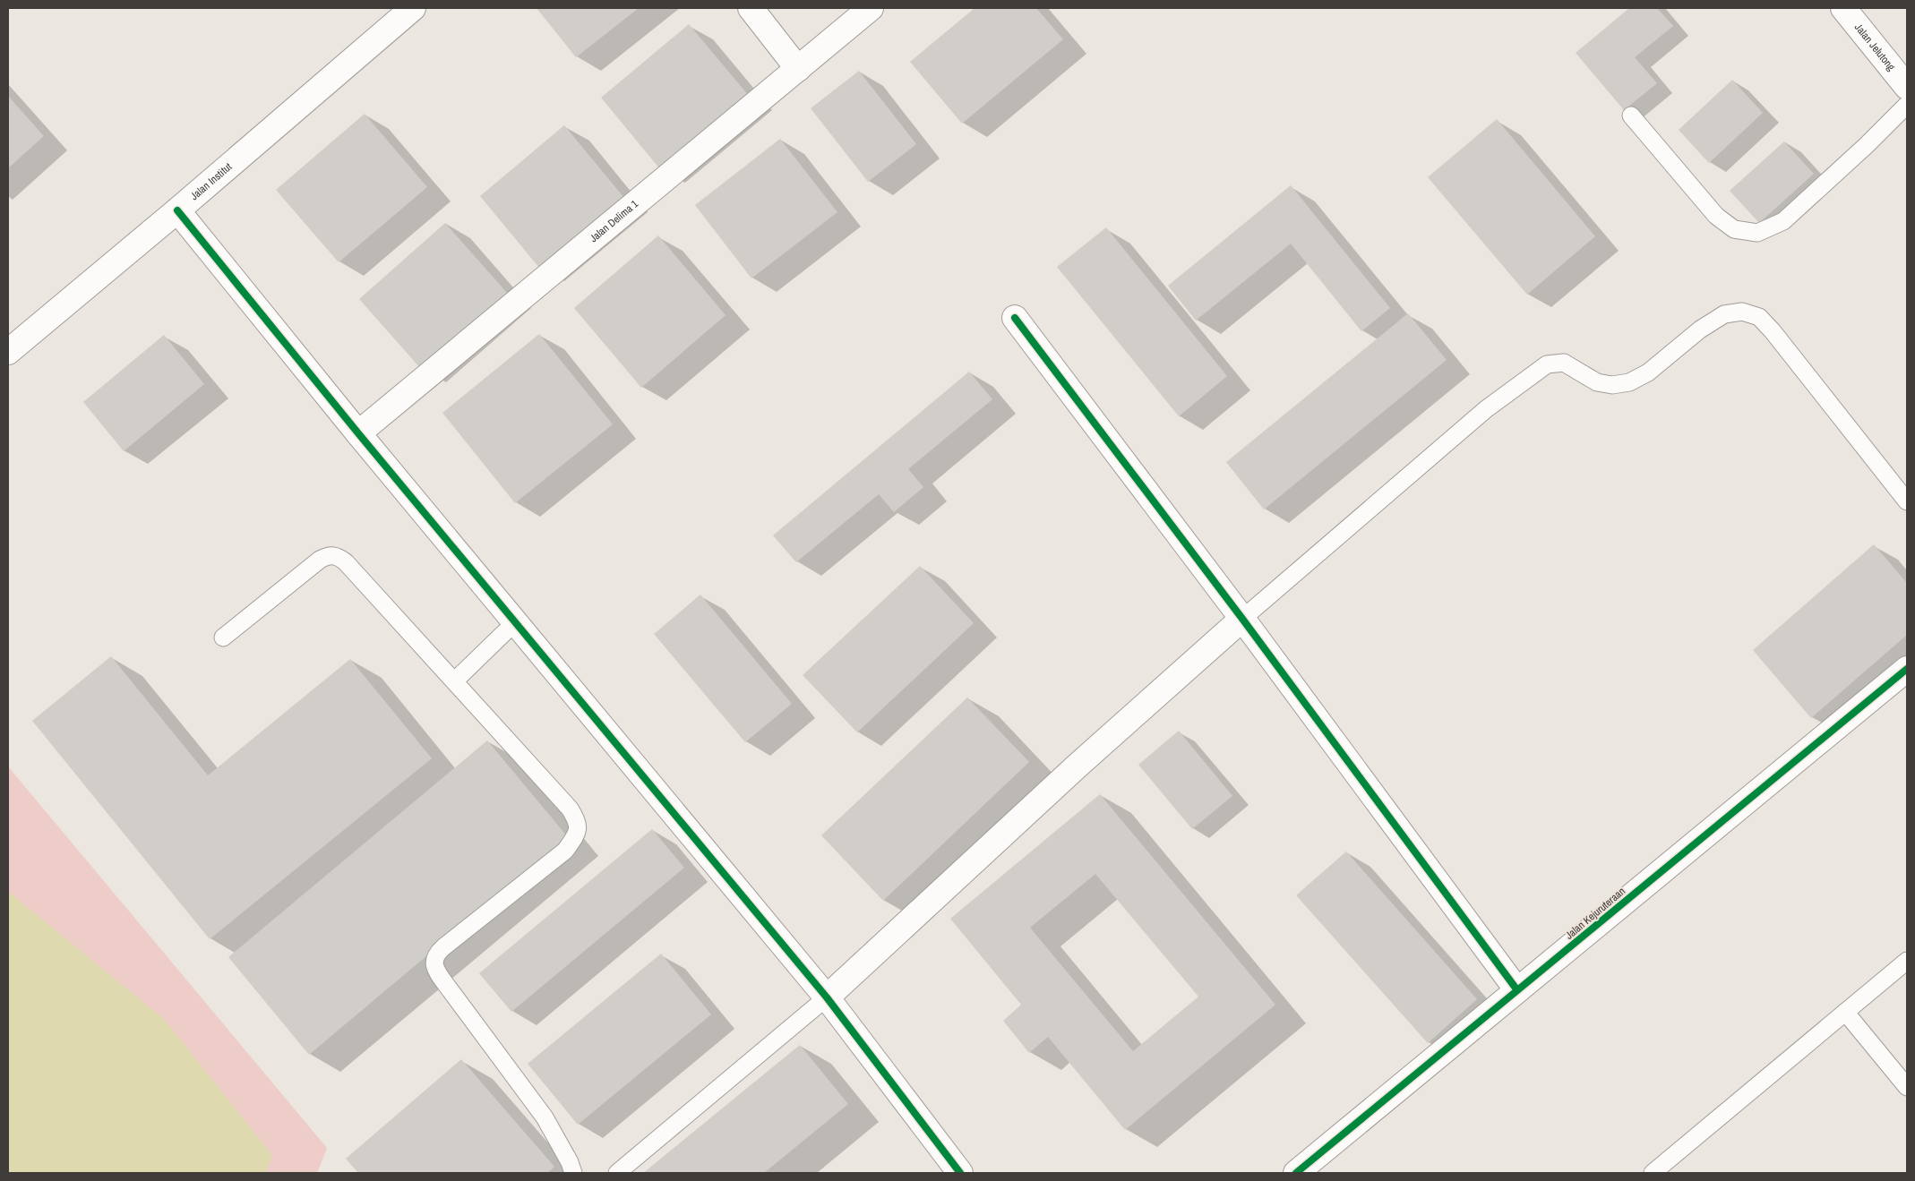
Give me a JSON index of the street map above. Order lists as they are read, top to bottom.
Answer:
{
  "streets": {
    "street": [
      "Jalan Jelutong",
      "Jalan Institut",
      "Jalan Delima 1",
      "Jalan Kejuruteraan"
    ]
  }
}
